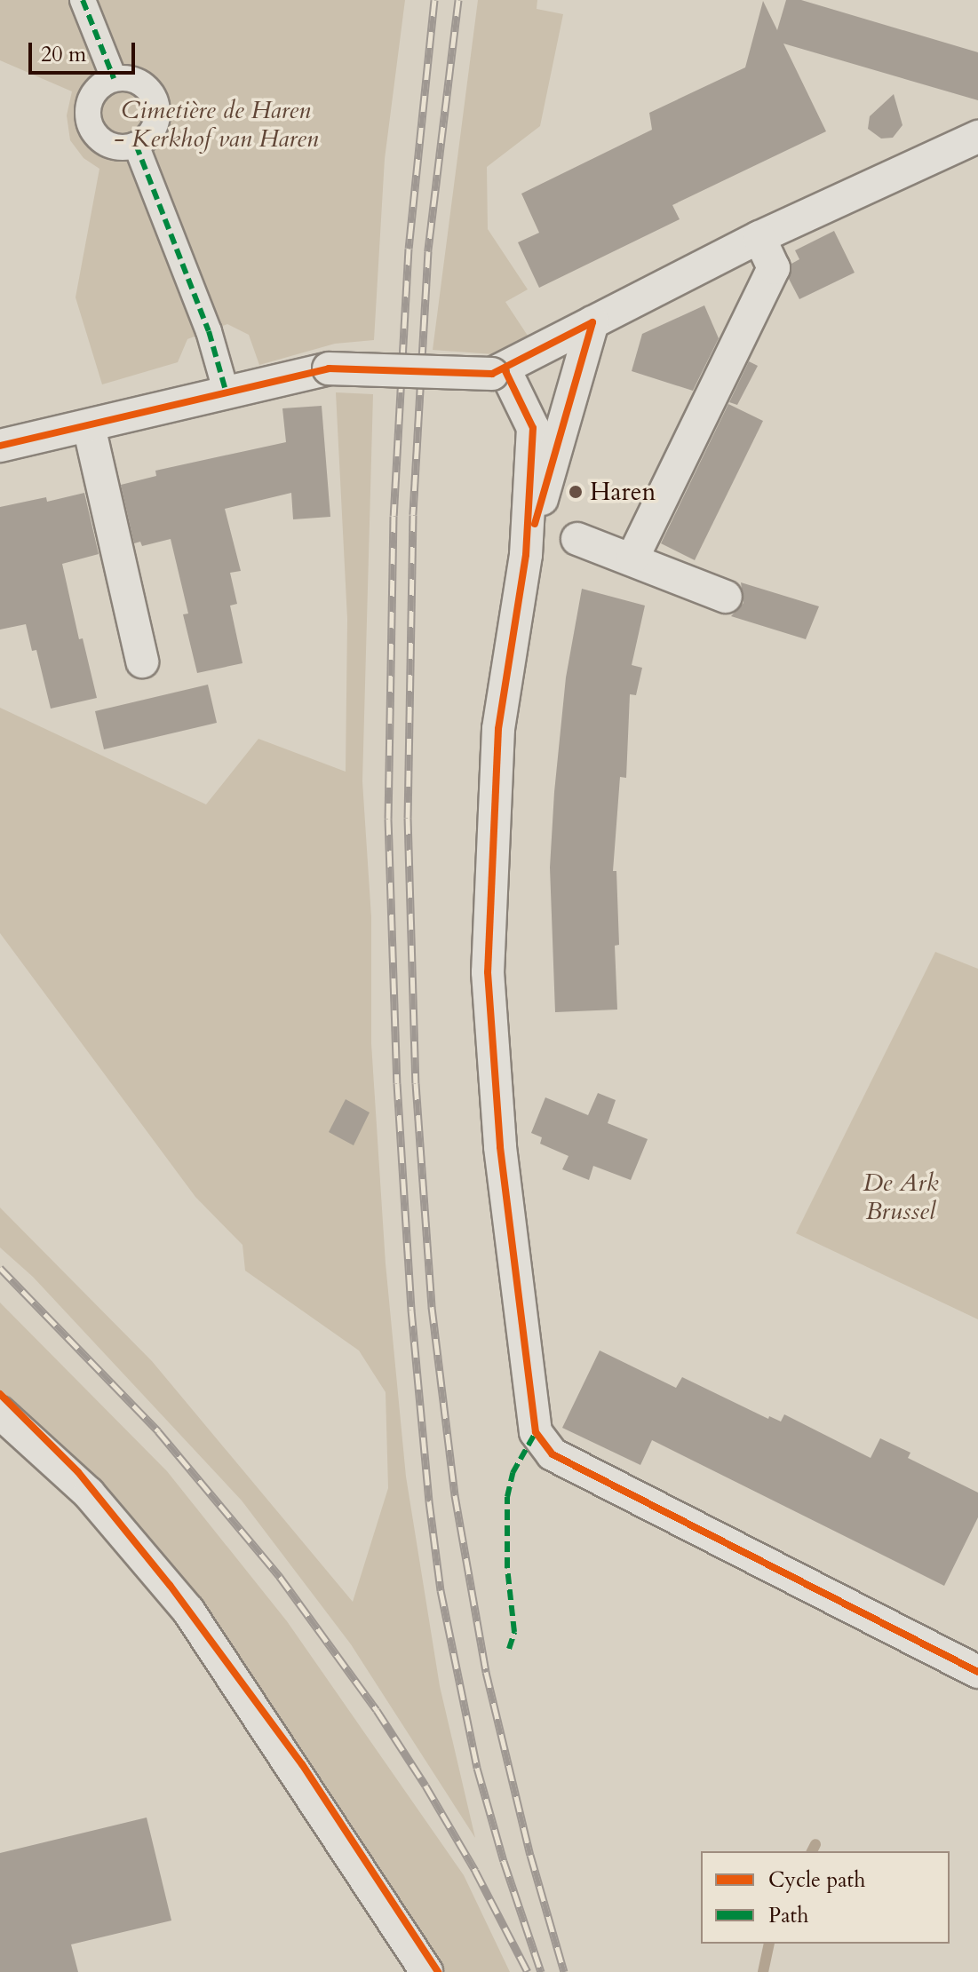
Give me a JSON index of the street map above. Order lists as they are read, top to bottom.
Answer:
{
  "parks": ["Cimetière de Haren - Kerkhof van Haren", "De Ark Brussel"],
  "places": ["Haren"],
  "legend": ["Cycle path", "Path"],
  "scale_bar": "20 m"
}
